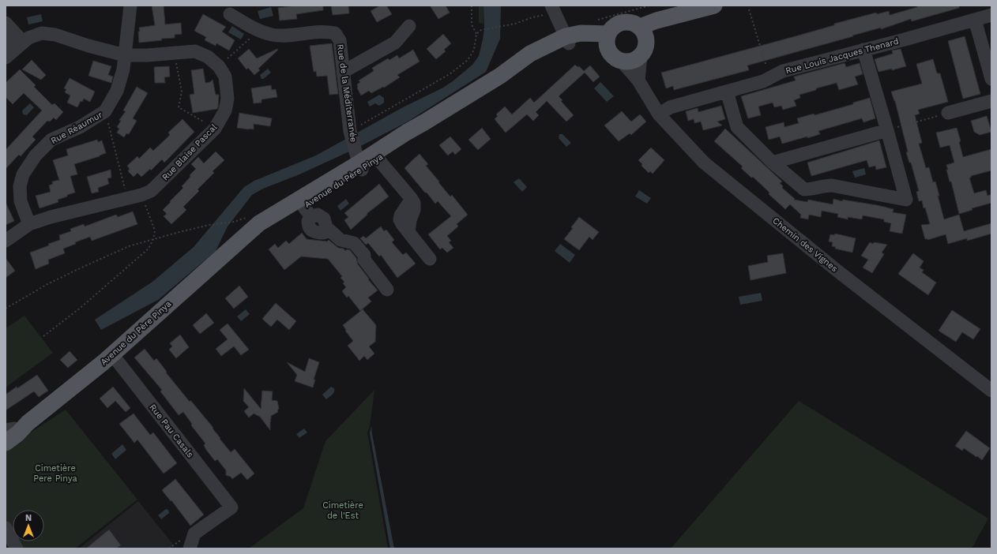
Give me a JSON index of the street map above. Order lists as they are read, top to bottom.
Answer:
{
  "streets": {
    "main road": ["Avenue du Père Pinya"],
    "street": [
      "Rue Louis Jacques Thenard",
      "Rue de la Méditerranée",
      "Rue Réaumur",
      "Rue Blaise Pascal",
      "Chemin des Vignes",
      "Rue Pau Casals"
    ]
  },
  "crossings": [
    ["Rue Louis Jacques Thenard", "Chemin des Vignes"],
    ["Rue de la Méditerranée", "Avenue du Père Pinya"],
    ["Rue Réaumur", "Rue Blaise Pascal"],
    ["Avenue du Père Pinya", "Chemin des Vignes"],
    ["Avenue du Père Pinya", "Rue Pau Casals"]
  ],
  "parks": ["Cimetière Pere Pinya", "Cimetière de l'Est"],
  "north": "top"
}
